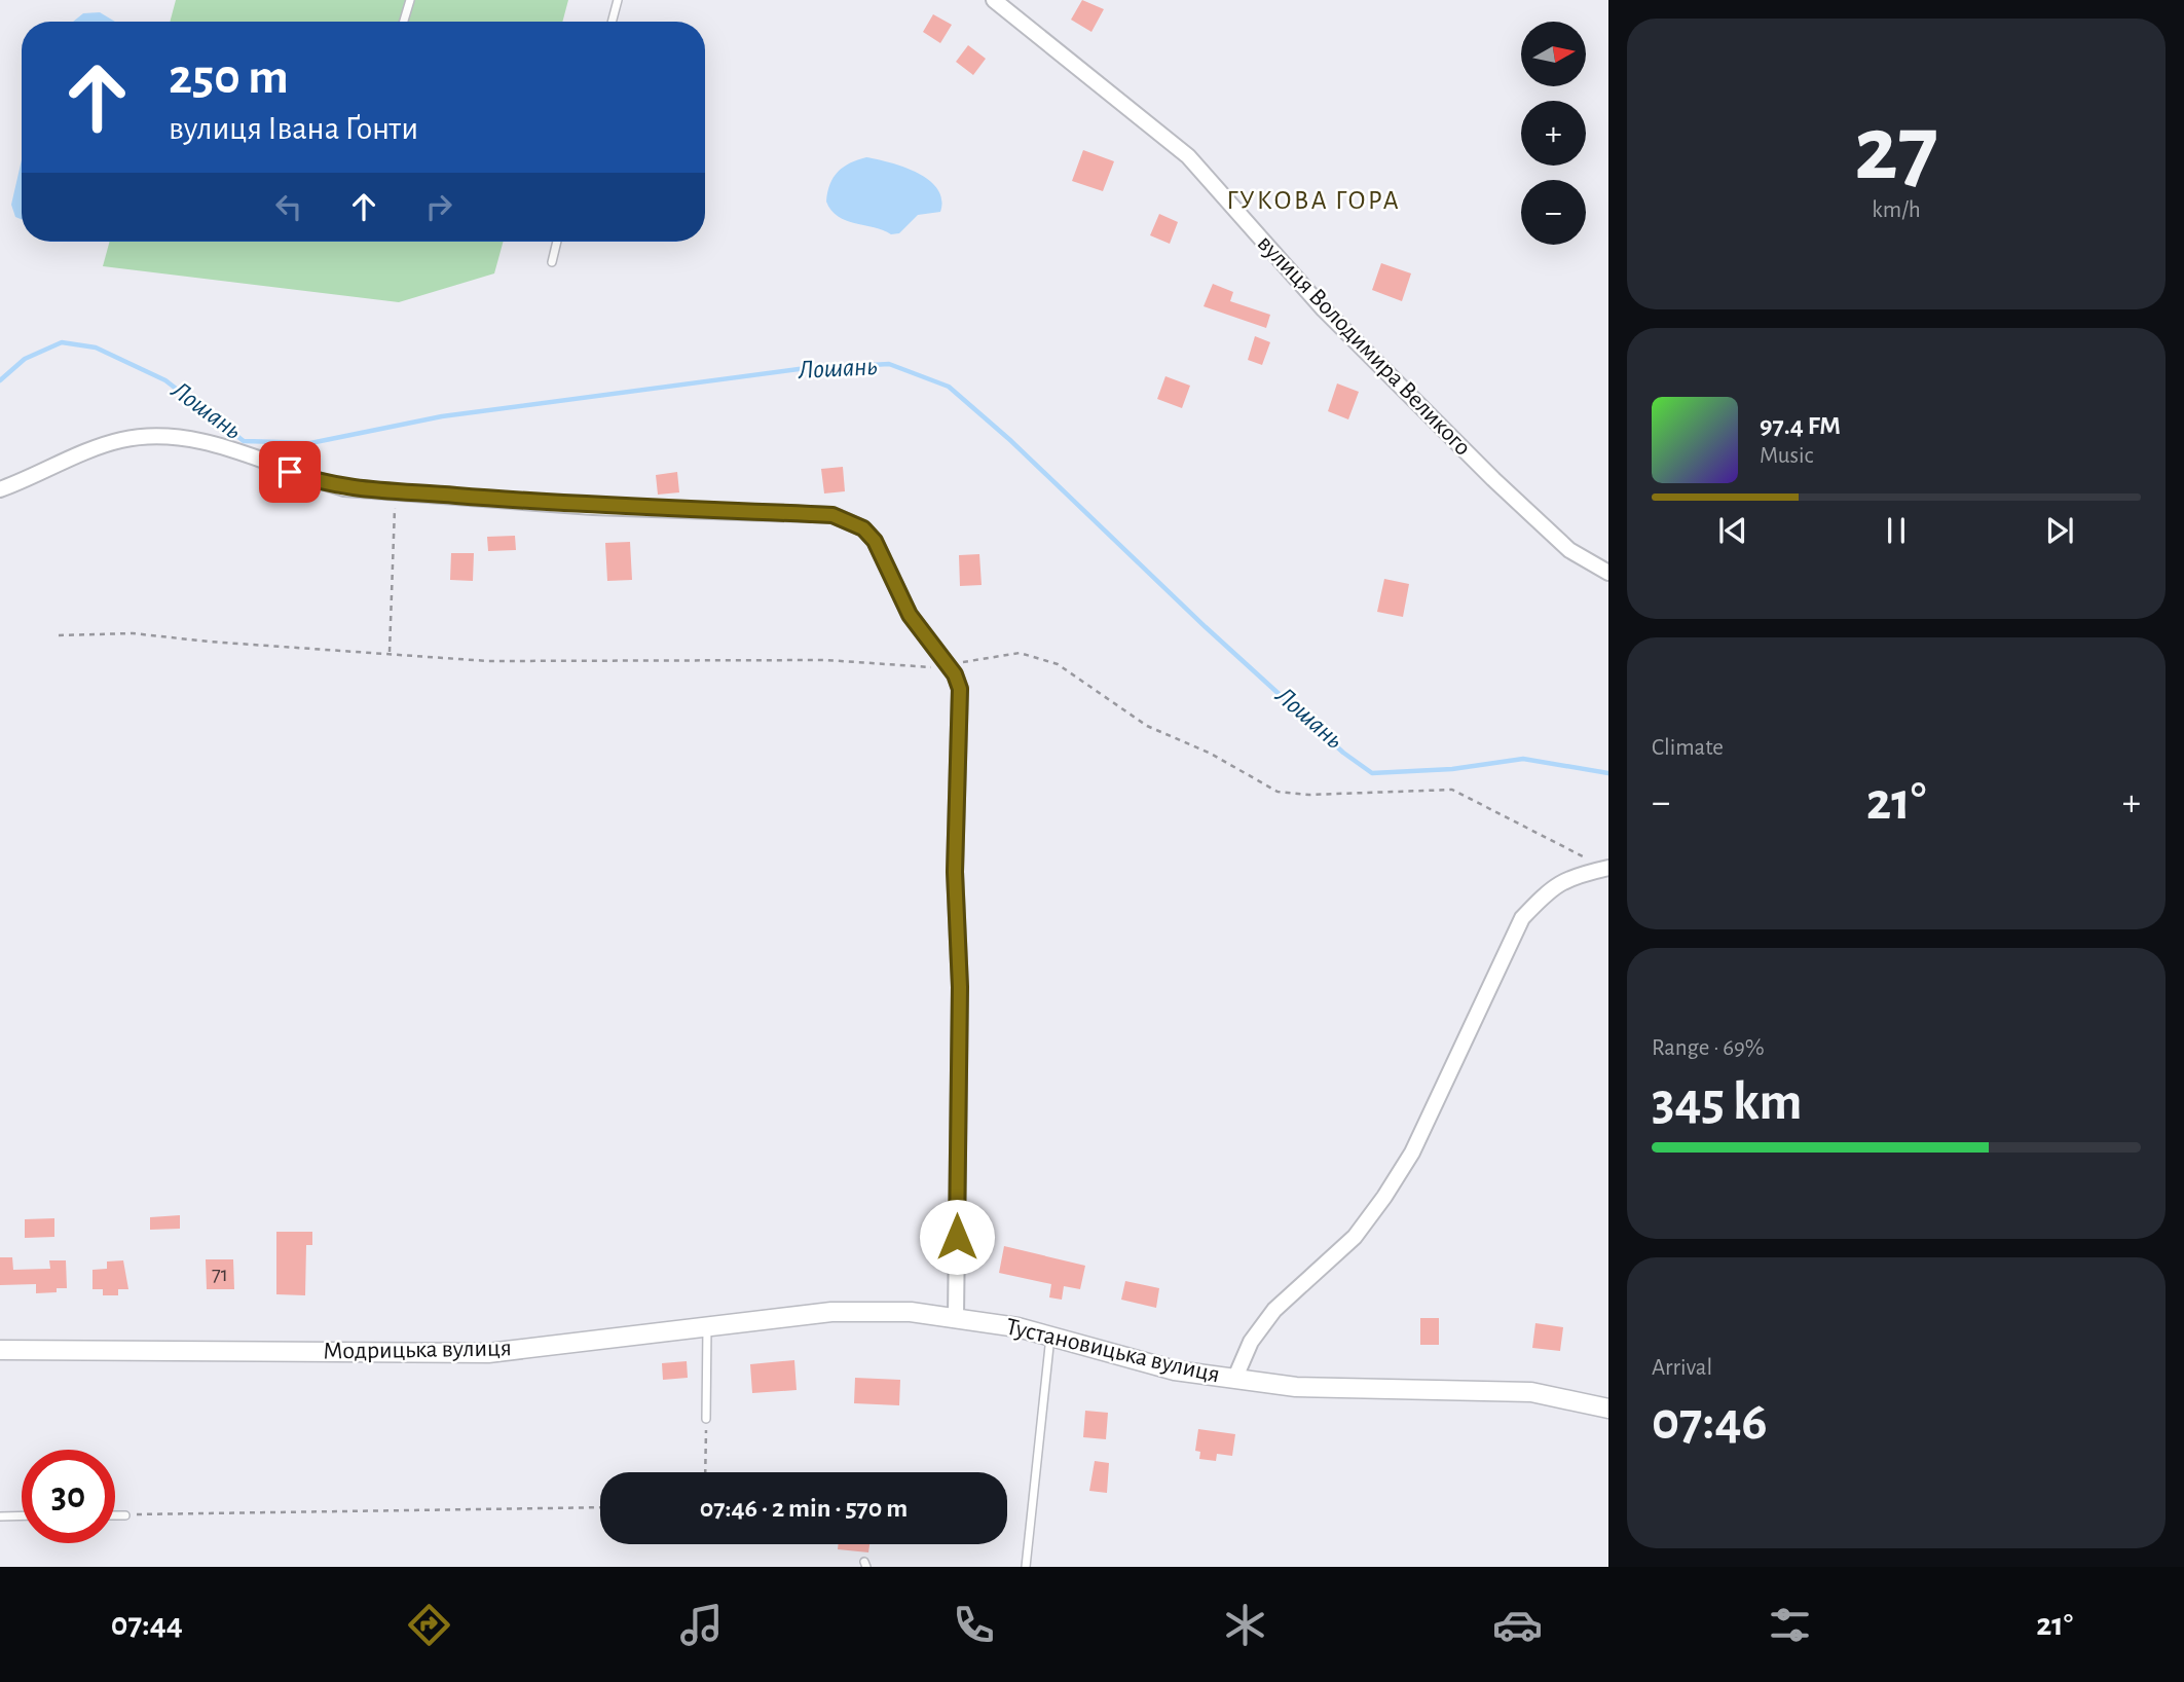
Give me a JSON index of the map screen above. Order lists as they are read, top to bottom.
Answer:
{
  "streets": {
    "street": ["вулиця Володимира Великого", "Модрицька вулиця", "Тустановицька вулиця"]
  },
  "crossings": [
    ["Модрицька вулиця", "Тустановицька вулиця"]
  ],
  "districts": ["ГУКОВА ГОРА"],
  "water": ["Лошань"],
  "house_numbers": ["71"],
  "north": "right",
  "page": {
    "tile": [
      ["27", "km/h"],
      "Climate",
      ["Range · 69%", "345 km"],
      ["Arrival", "07:46"]
    ],
    "map_buttons": ["+", "−"],
    "turn": ["250 m", "вулиця Івана Ґонти"],
    "song": ["97.4 FM", "Music"],
    "heat": ["−", "21°", "+"],
    "limit": "30",
    "trip": "07:46 · 2 min · 570 m",
    "tabs": ["07:44", "21°"]
  }
}
